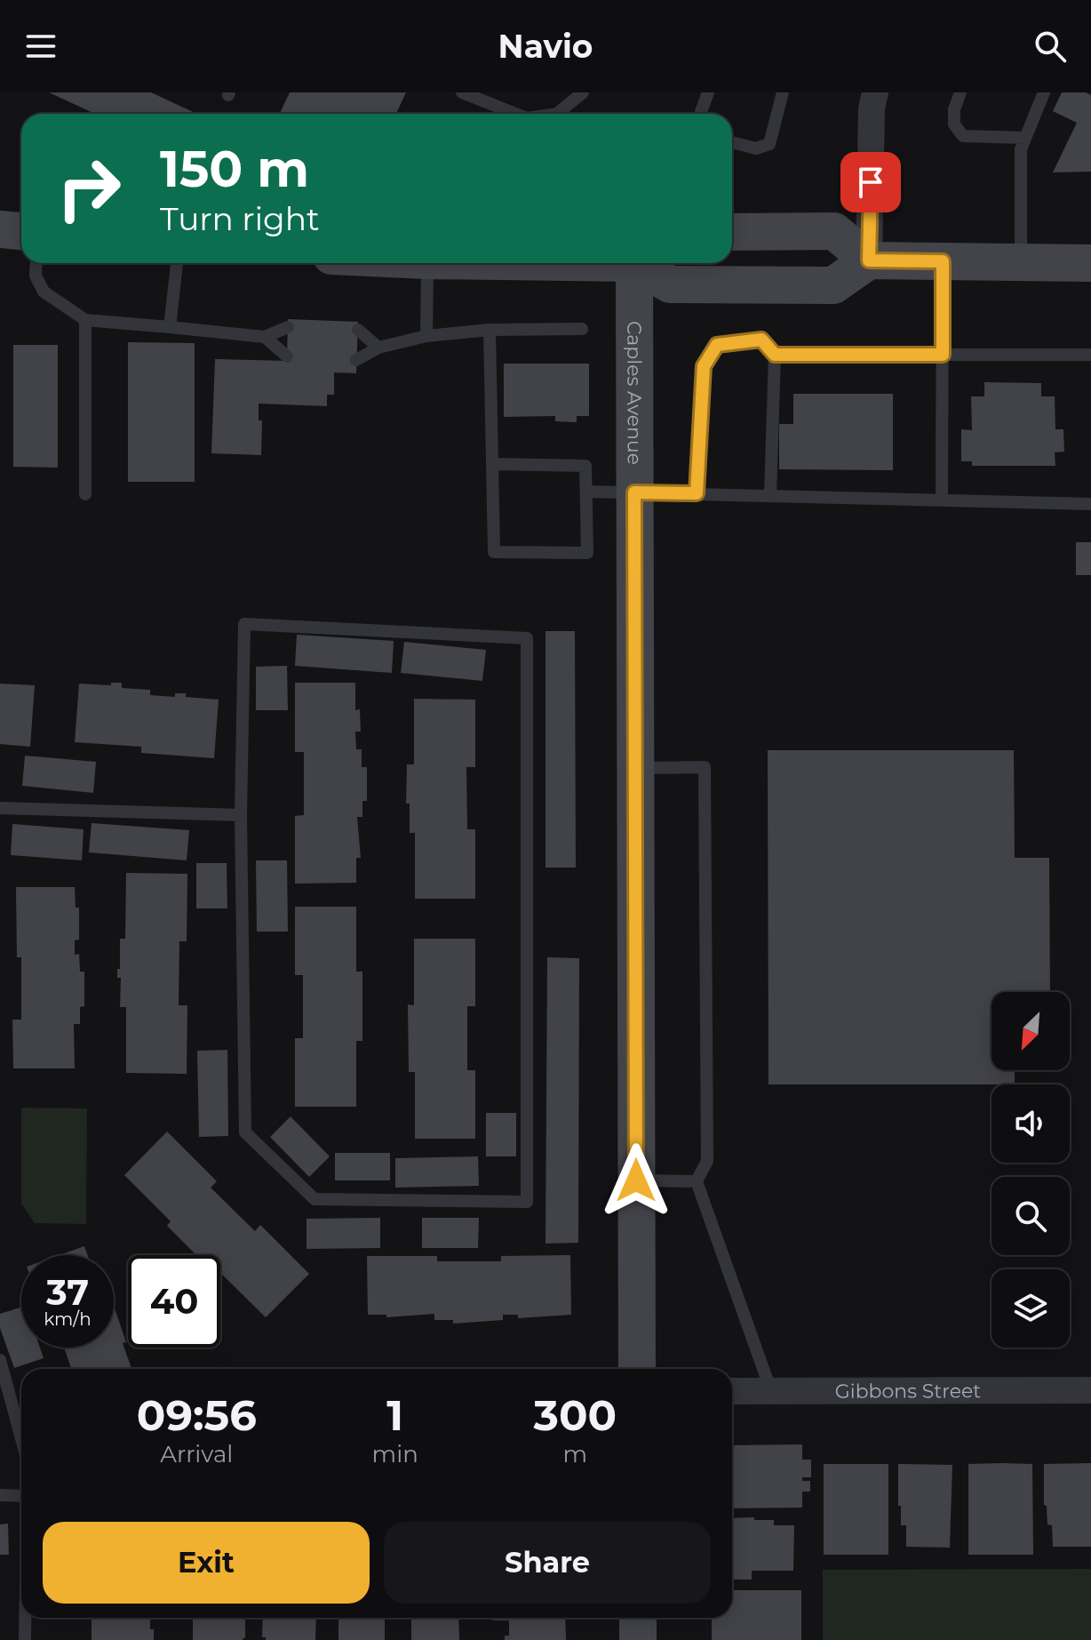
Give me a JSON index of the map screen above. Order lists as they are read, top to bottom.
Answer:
{
  "streets": {
    "street": ["Caples Avenue", "Gibbons Street"]
  },
  "north": "bottom left",
  "page": {
    "header": "Navio",
    "turn": ["150 m", "Turn right"],
    "speed": "37 km/h",
    "limit": "40",
    "eta": [
      "09:56",
      "Arrival",
      "1",
      "min",
      "300",
      "m"
    ],
    "buttons": ["Exit", "Share"]
  }
}
